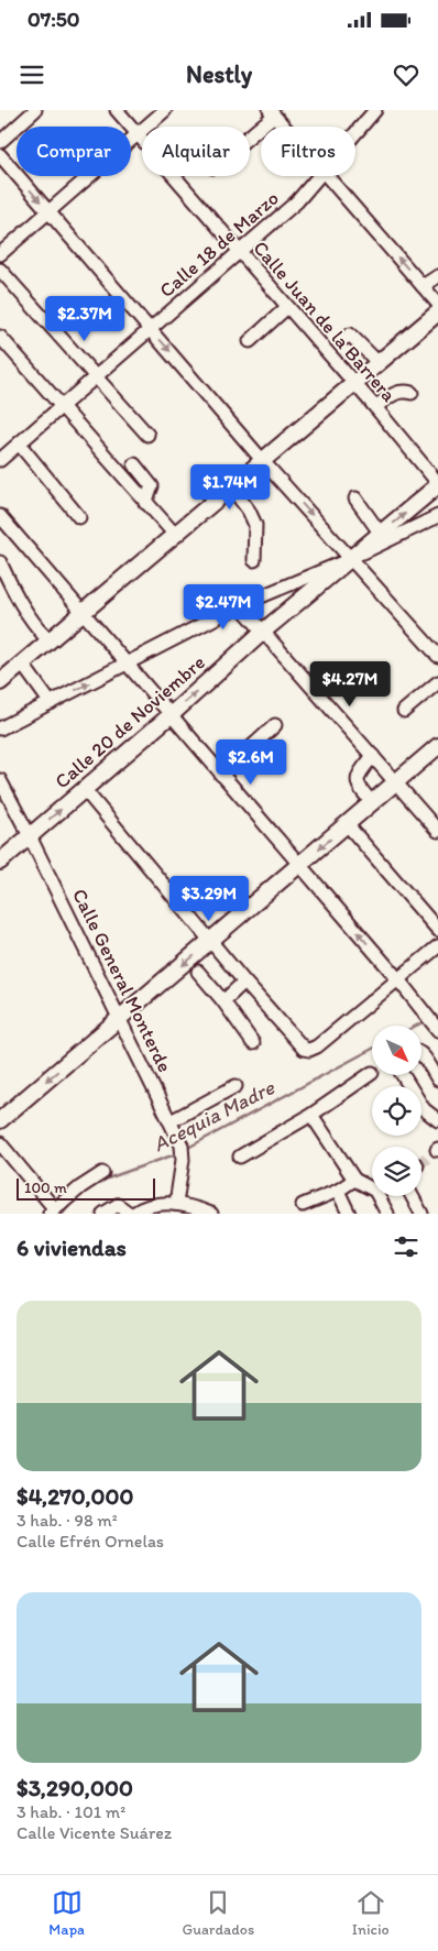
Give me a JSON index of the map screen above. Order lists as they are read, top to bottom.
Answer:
{
  "streets": {
    "main road": ["Calle 20 de Noviembre"],
    "street": ["Calle 18 de Marzo", "Calle Juan de la Barrera", "Calle General Monterde"]
  },
  "crossings": [
    ["Calle 18 de Marzo", "Calle Juan de la Barrera"],
    ["Calle Juan de la Barrera", "Calle 20 de Noviembre"],
    ["Calle 20 de Noviembre", "Calle General Monterde"]
  ],
  "water": ["Acequia Madre"],
  "scale_bar": "100 m",
  "north": "bottom right",
  "page": {
    "status": "07:50",
    "header": "Nestly",
    "chip": ["Comprar", "Alquilar", "Filtros"],
    "price": [
      "$2.37M",
      "$1.74M",
      "$2.47M",
      "$4.27M",
      "$2.6M",
      "$3.29M"
    ],
    "scale": "100 m",
    "heading": "6 viviendas",
    "list": [
      {
        "name": "$4,270,000",
        "note": "3 hab. · 98 m² · Calle Efrén Ornelas"
      },
      {
        "name": "$3,290,000",
        "note": "3 hab. · 101 m² · Calle Vicente Suárez"
      }
    ],
    "tabs": ["Mapa", "Guardados", "Inicio"]
  }
}
